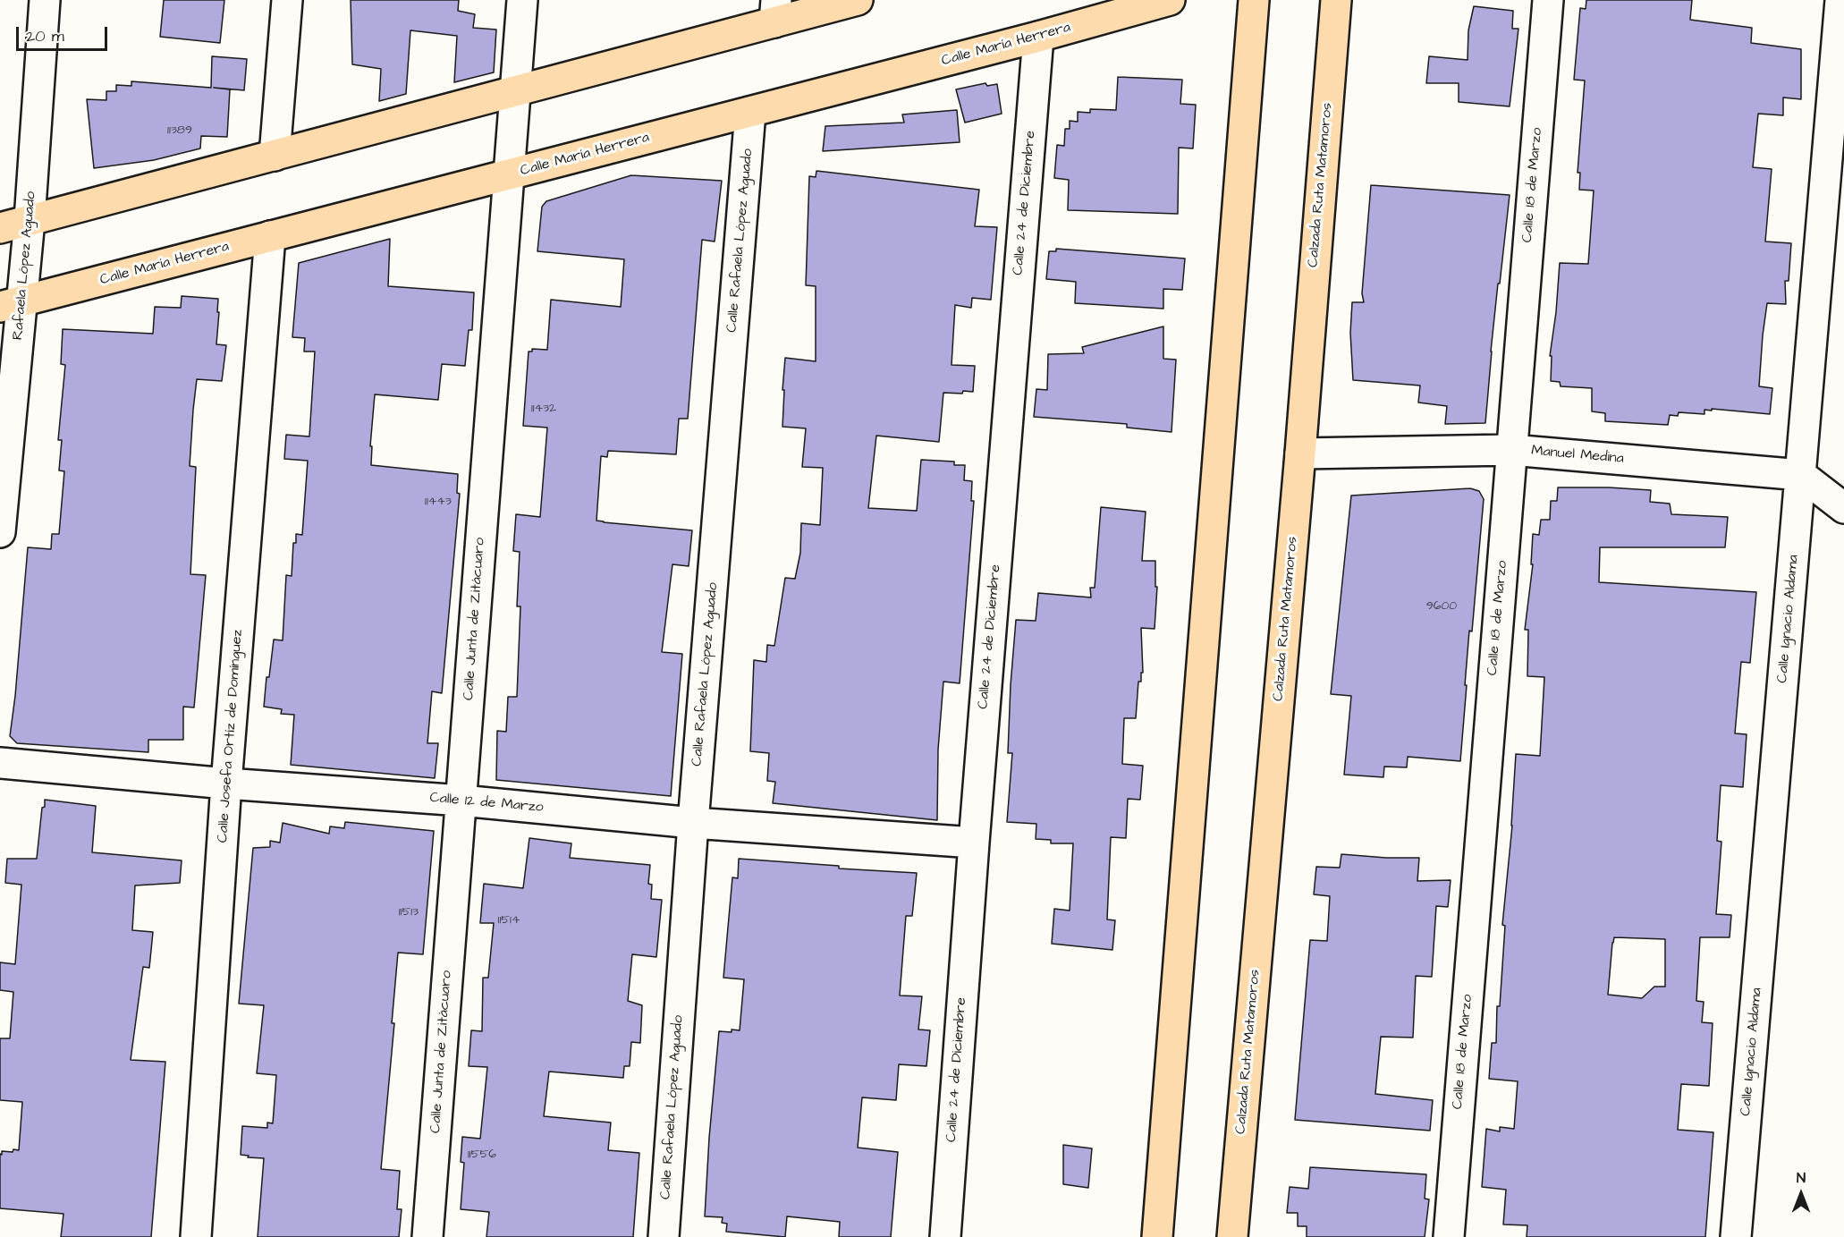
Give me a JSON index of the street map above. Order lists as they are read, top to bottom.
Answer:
{
  "streets": {
    "main road": ["Calle María Herrera", "Calzada Ruta Matamoros"],
    "street": [
      "Calle 18 de Marzo",
      "Calle 24 de Diciembre",
      "Calle Rafaela López Aguado",
      "Rafaela López Aguado",
      "Manuel Medina",
      "Calle Junta de Zitácuaro",
      "Calle Ignacio Aldama",
      "Calle Josefa Ortíz de Domínguez",
      "Calle 12 de Marzo"
    ]
  },
  "crossings": [
    ["Calle María Herrera", "Calle 24 de Diciembre"],
    ["Calle María Herrera", "Calle Rafaela López Aguado"],
    ["Calle María Herrera", "Rafaela López Aguado"],
    ["Calle María Herrera", "Calle Junta de Zitácuaro"],
    ["Calle María Herrera", "Calle Josefa Ortíz de Domínguez"],
    ["Calzada Ruta Matamoros", "Manuel Medina"],
    ["Calle 18 de Marzo", "Manuel Medina"],
    ["Calle 24 de Diciembre", "Calle 12 de Marzo"],
    ["Calle Rafaela López Aguado", "Calle 12 de Marzo"],
    ["Manuel Medina", "Calle Ignacio Aldama"],
    ["Calle Junta de Zitácuaro", "Calle 12 de Marzo"],
    ["Calle Josefa Ortíz de Domínguez", "Calle 12 de Marzo"]
  ],
  "house_numbers": [
    "11389",
    "11432",
    "11443",
    "9600",
    "11513",
    "11514",
    "11556"
  ],
  "scale_bar": "20 m",
  "north": "top"
}
